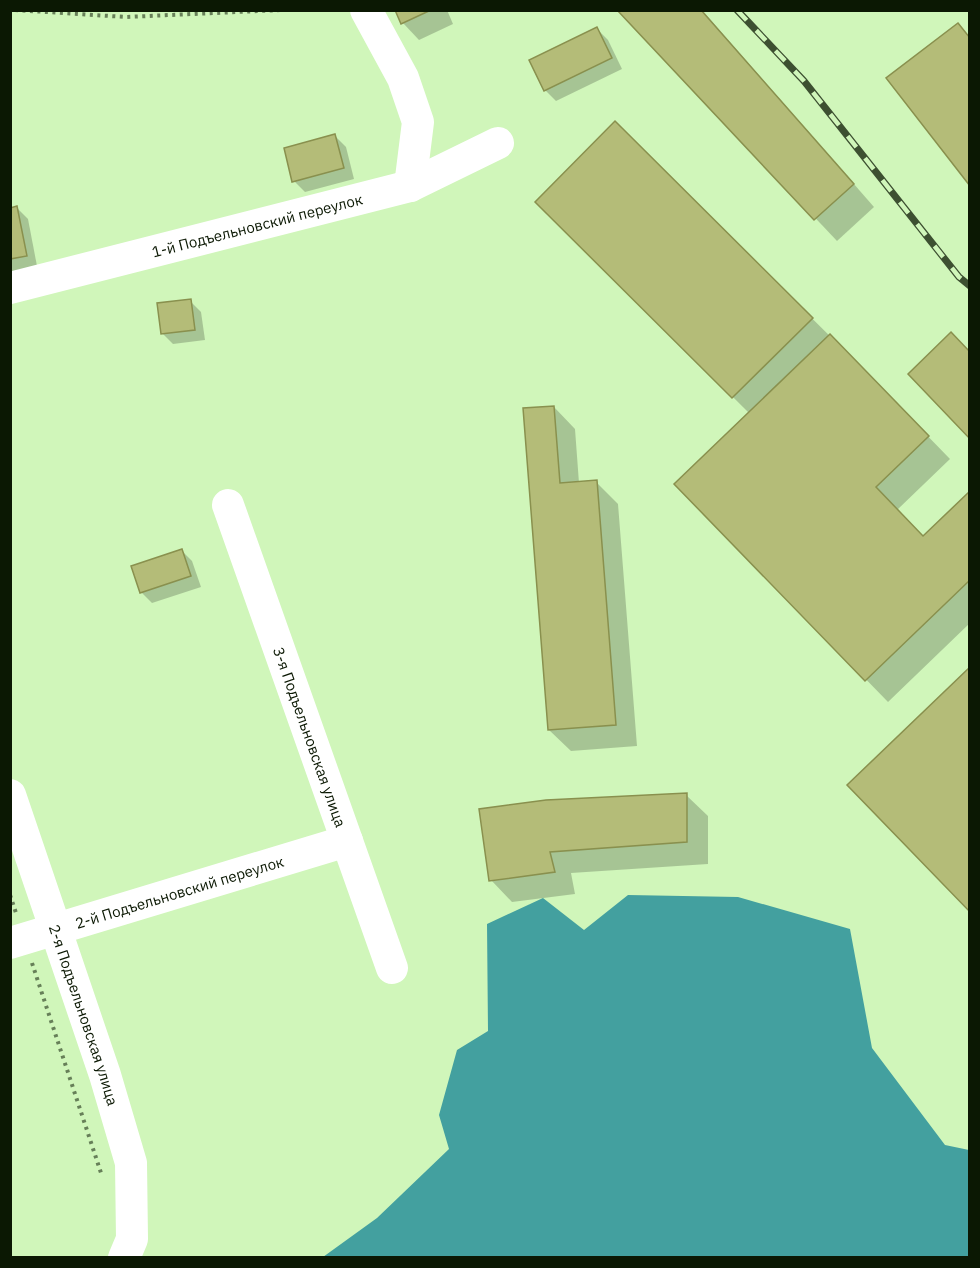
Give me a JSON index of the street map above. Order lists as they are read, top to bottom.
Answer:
{
  "streets": {
    "street": [
      "1-й Подъельновский переулок",
      "3-я Подъельновская улица",
      "2-й Подъельновский переулок",
      "2-я Подъельновская улица"
    ]
  },
  "crossings": [
    ["3-я Подъельновская улица", "2-й Подъельновский переулок"],
    ["2-й Подъельновский переулок", "2-я Подъельновская улица"]
  ]
}
